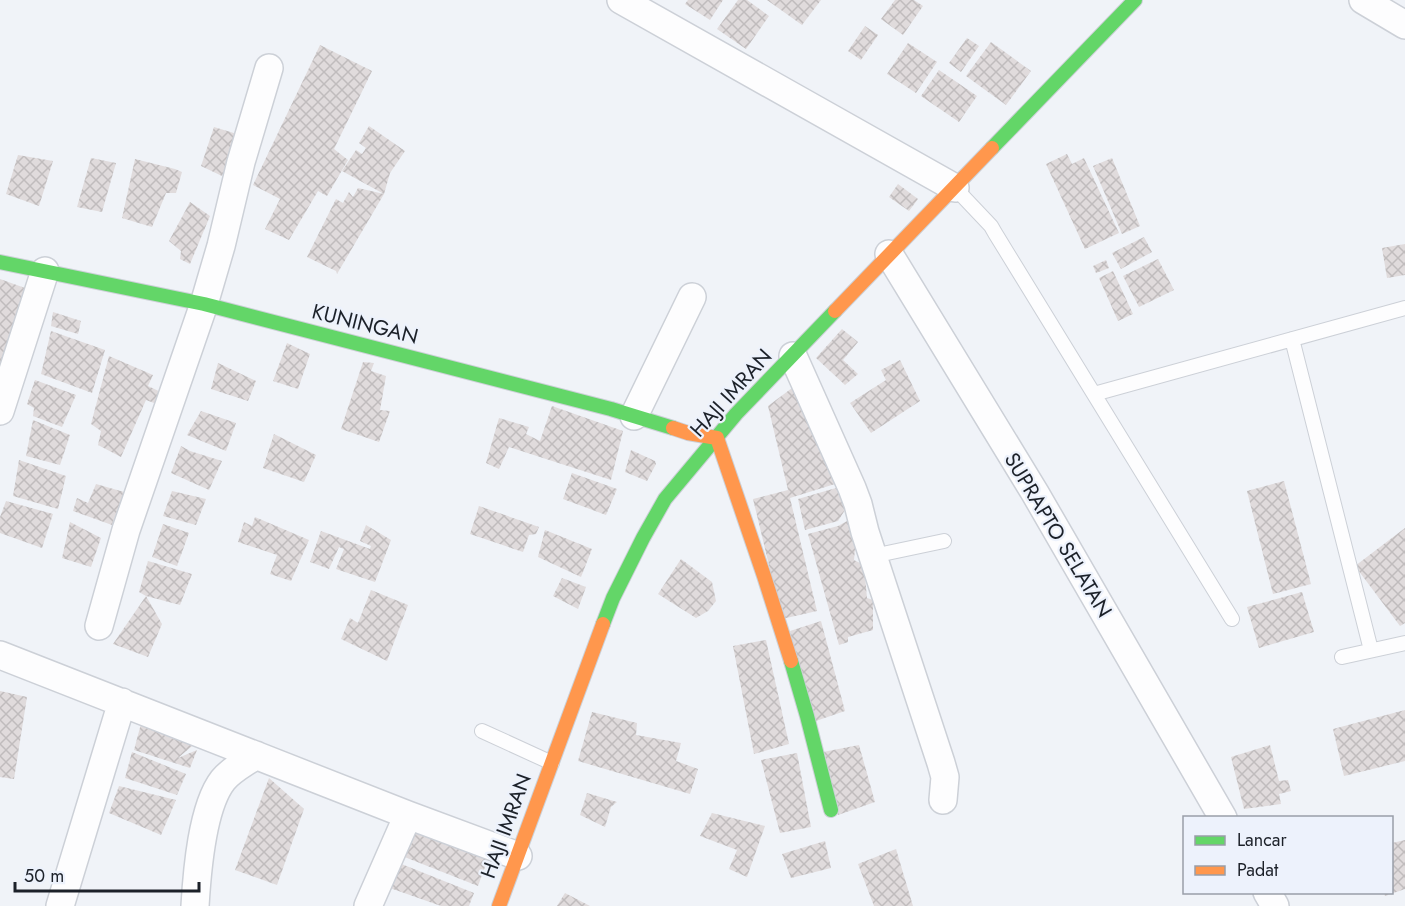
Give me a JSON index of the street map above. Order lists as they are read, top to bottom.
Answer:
{
  "streets": {
    "street": ["KUNINGAN", "HAJI IMRAN", "SUPRAPTO SELATAN"]
  },
  "crossings": [
    ["KUNINGAN", "HAJI IMRAN"],
    ["HAJI IMRAN", "SUPRAPTO SELATAN"]
  ],
  "legend": ["Lancar", "Padat"],
  "scale_bar": "50 m"
}
